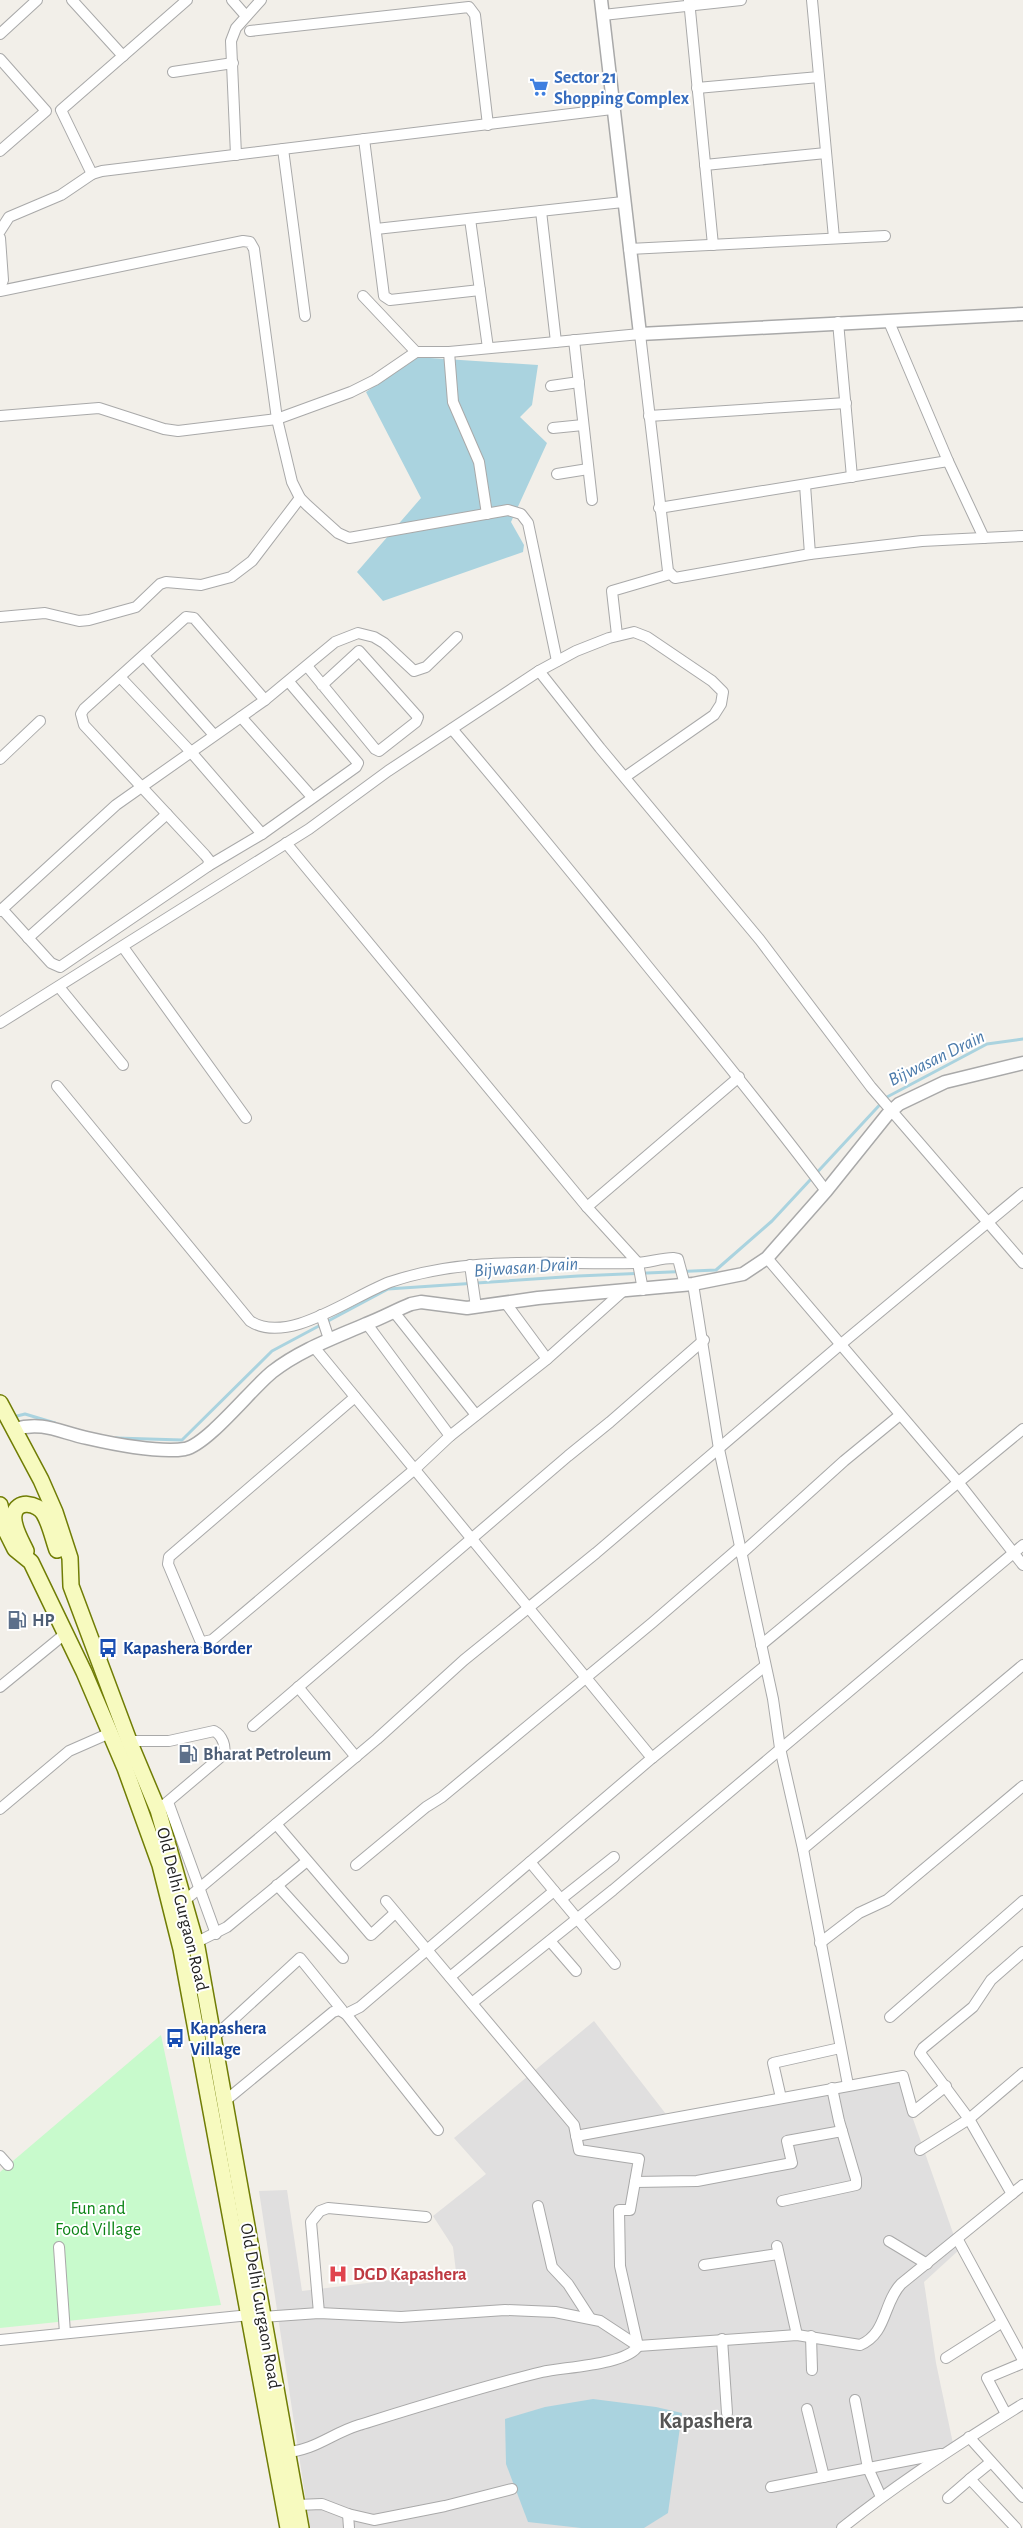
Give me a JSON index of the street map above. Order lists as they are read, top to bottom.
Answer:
{
  "streets": {
    "main road": ["Old Delhi Gurgaon Road"]
  },
  "districts": ["Kapashera"],
  "water": ["Bijwasan Drain"],
  "parks": ["Fun and Food Village"],
  "places": {
    "supermarket": ["Sector 21 Shopping Complex"],
    "fuel station": ["HP", "Bharat Petroleum"],
    "bus stop": ["Kapashera Border", "Kapashera Village"],
    "hospital": ["DGD Kapashera"]
  }
}
